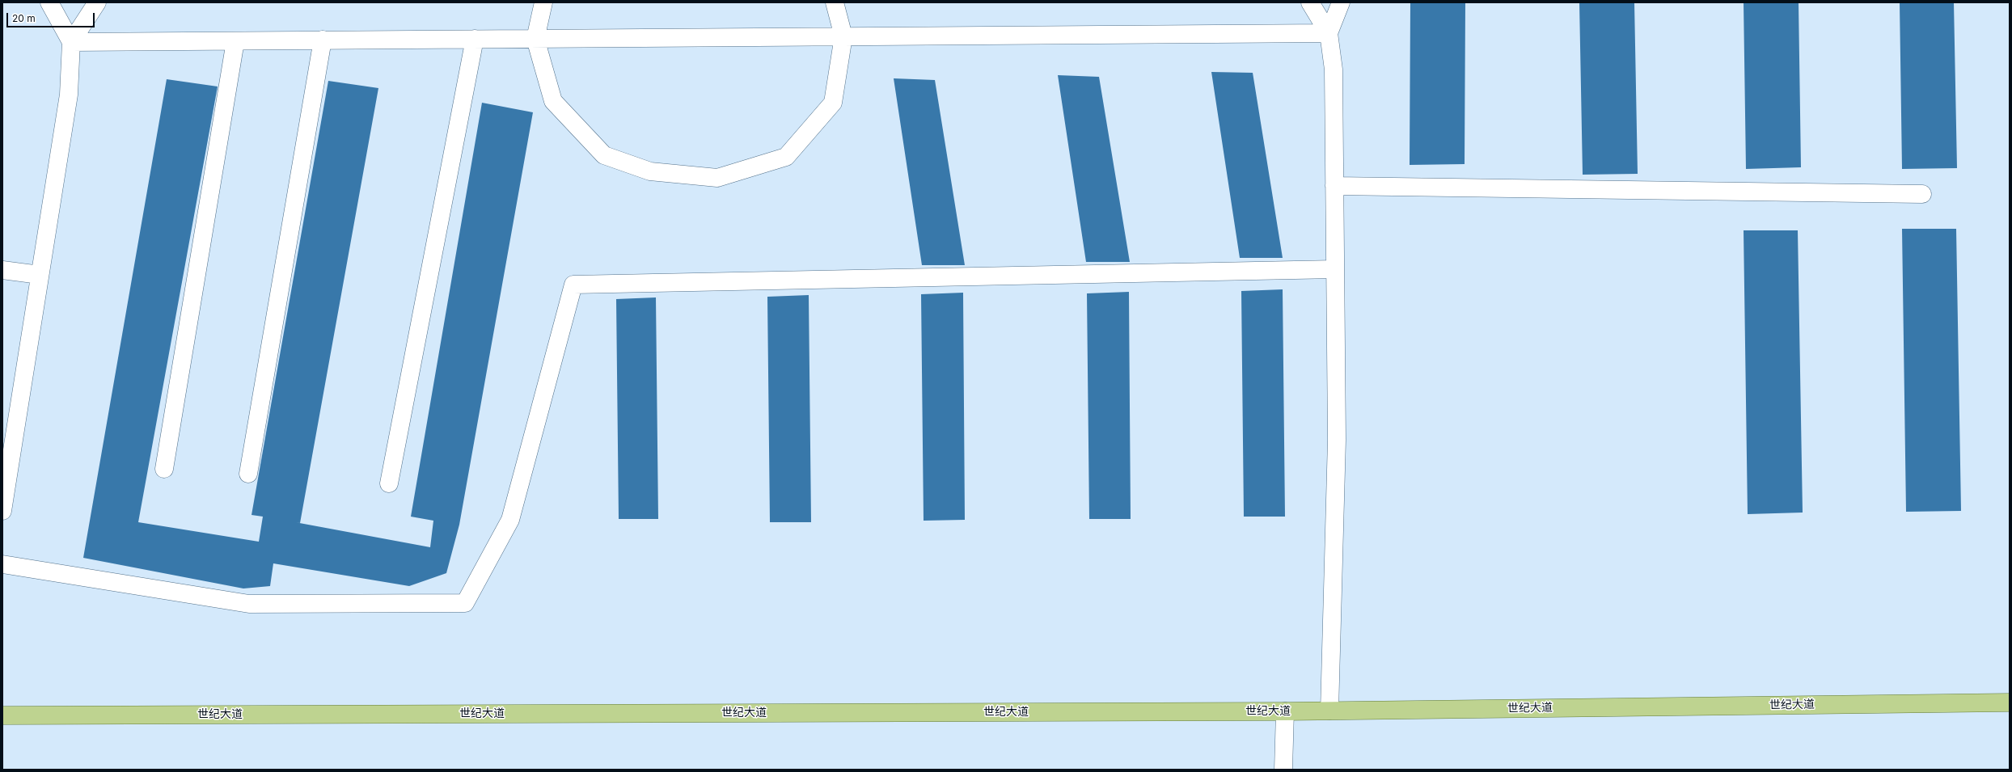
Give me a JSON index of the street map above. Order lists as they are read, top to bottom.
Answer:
{
  "streets": {
    "main road": ["世纪大道"]
  },
  "scale_bar": "20 m"
}
